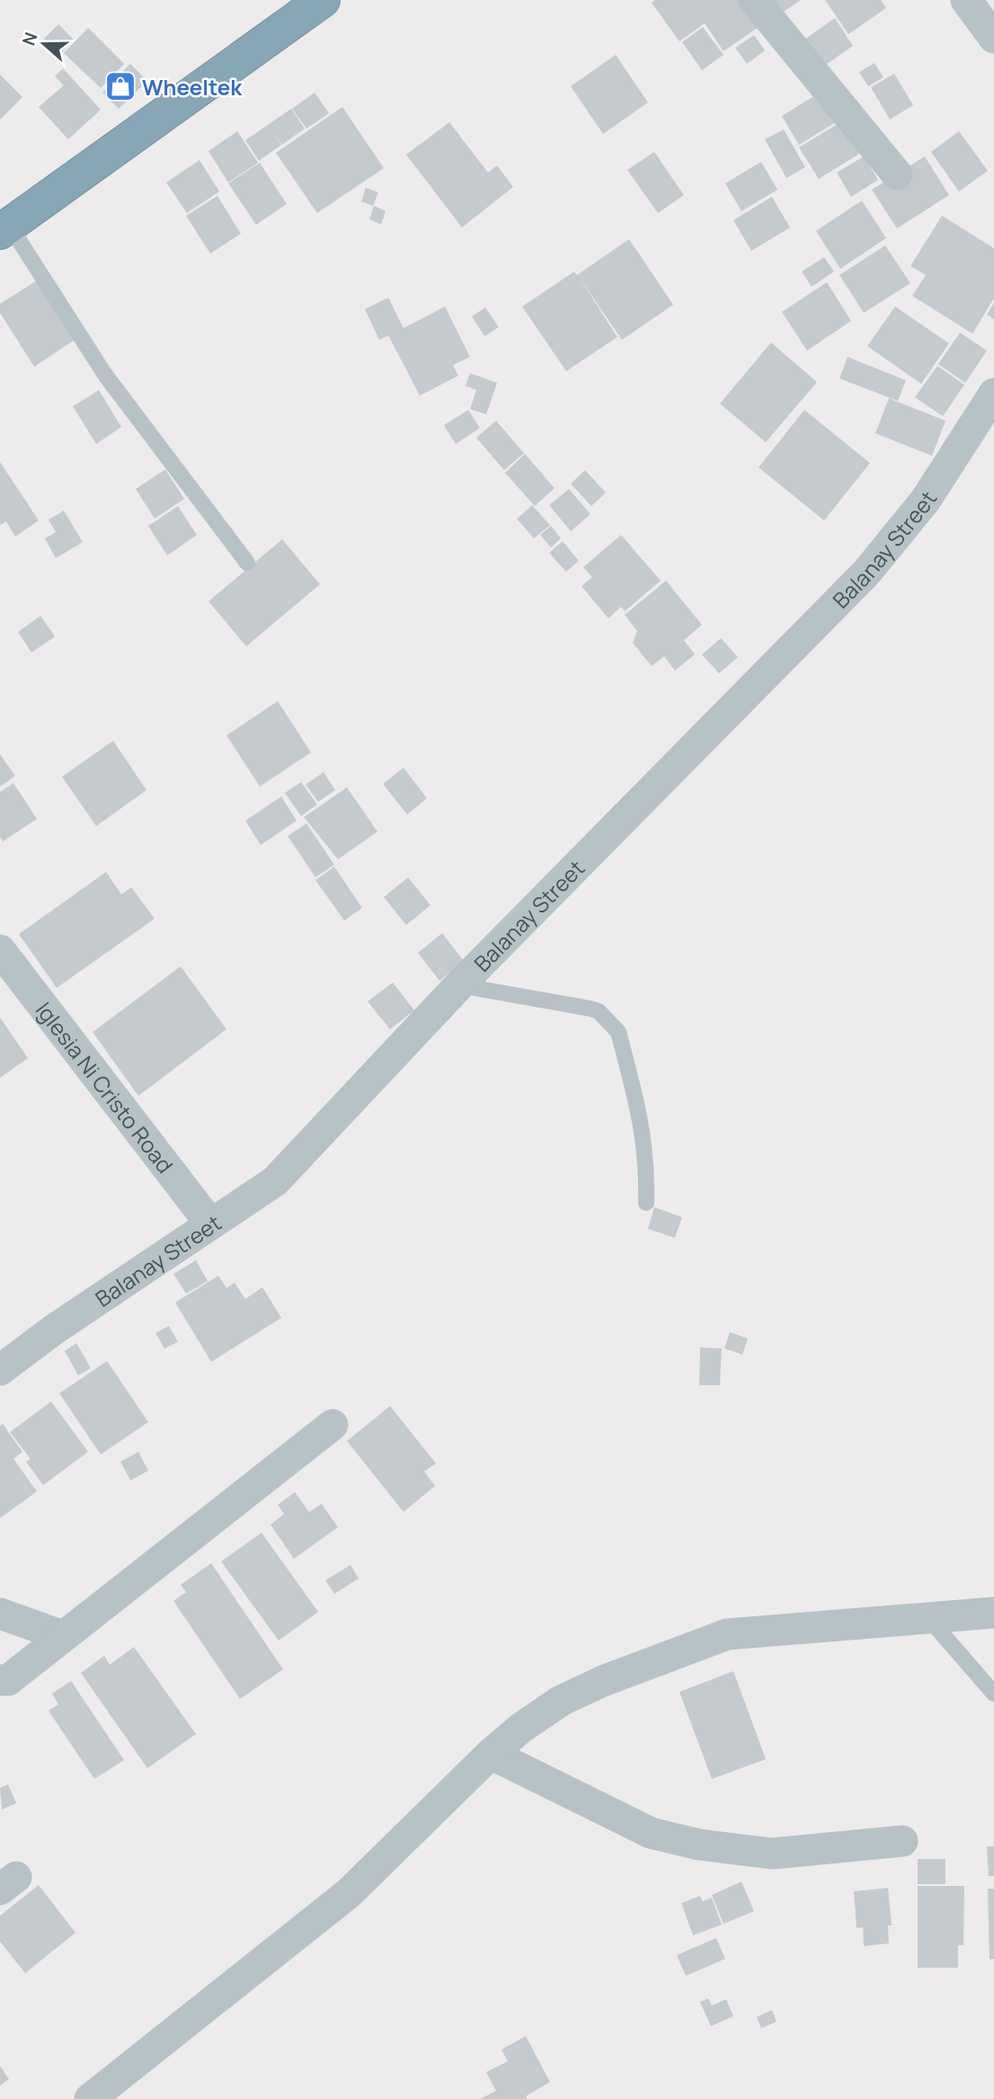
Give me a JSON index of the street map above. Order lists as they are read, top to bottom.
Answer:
{
  "streets": {
    "street": ["Balanay Street", "Iglesia Ni Cristo Road"]
  },
  "crossings": [
    ["Balanay Street", "Iglesia Ni Cristo Road"]
  ],
  "places": {
    "shop": ["Wheeltek"]
  },
  "north": "left"
}
